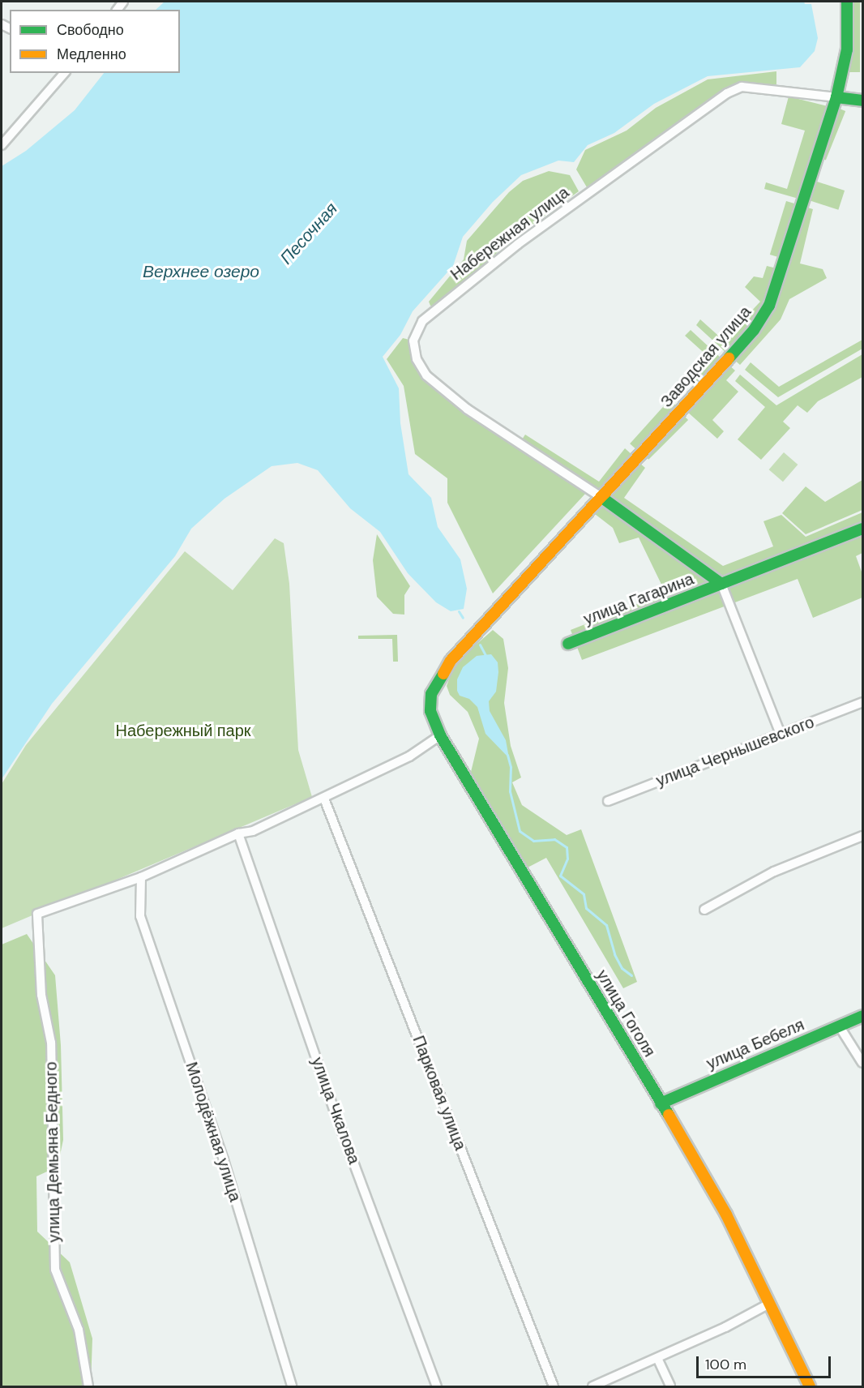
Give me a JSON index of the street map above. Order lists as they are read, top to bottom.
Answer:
{
  "streets": {
    "main road": [
      "Набережная улица",
      "Заводская улица",
      "улица Гагарина",
      "улица Гоголя",
      "улица Бебеля"
    ],
    "street": [
      "улица Чернышевского",
      "Парковая улица",
      "улица Чкалова",
      "Молодёжная улица",
      "улица Демьяна Бедного"
    ]
  },
  "crossings": [
    ["Набережная улица", "Заводская улица"],
    ["Набережная улица", "улица Гагарина"],
    ["Заводская улица", "улица Гагарина"],
    ["Заводская улица", "улица Гоголя"],
    ["улица Гоголя", "улица Бебеля"],
    ["Молодёжная улица", "улица Демьяна Бедного"]
  ],
  "water": ["Песочная", "Верхнее озеро"],
  "parks": ["Набережный парк"],
  "legend": ["Свободно", "Медленно"],
  "scale_bar": "100 m"
}
